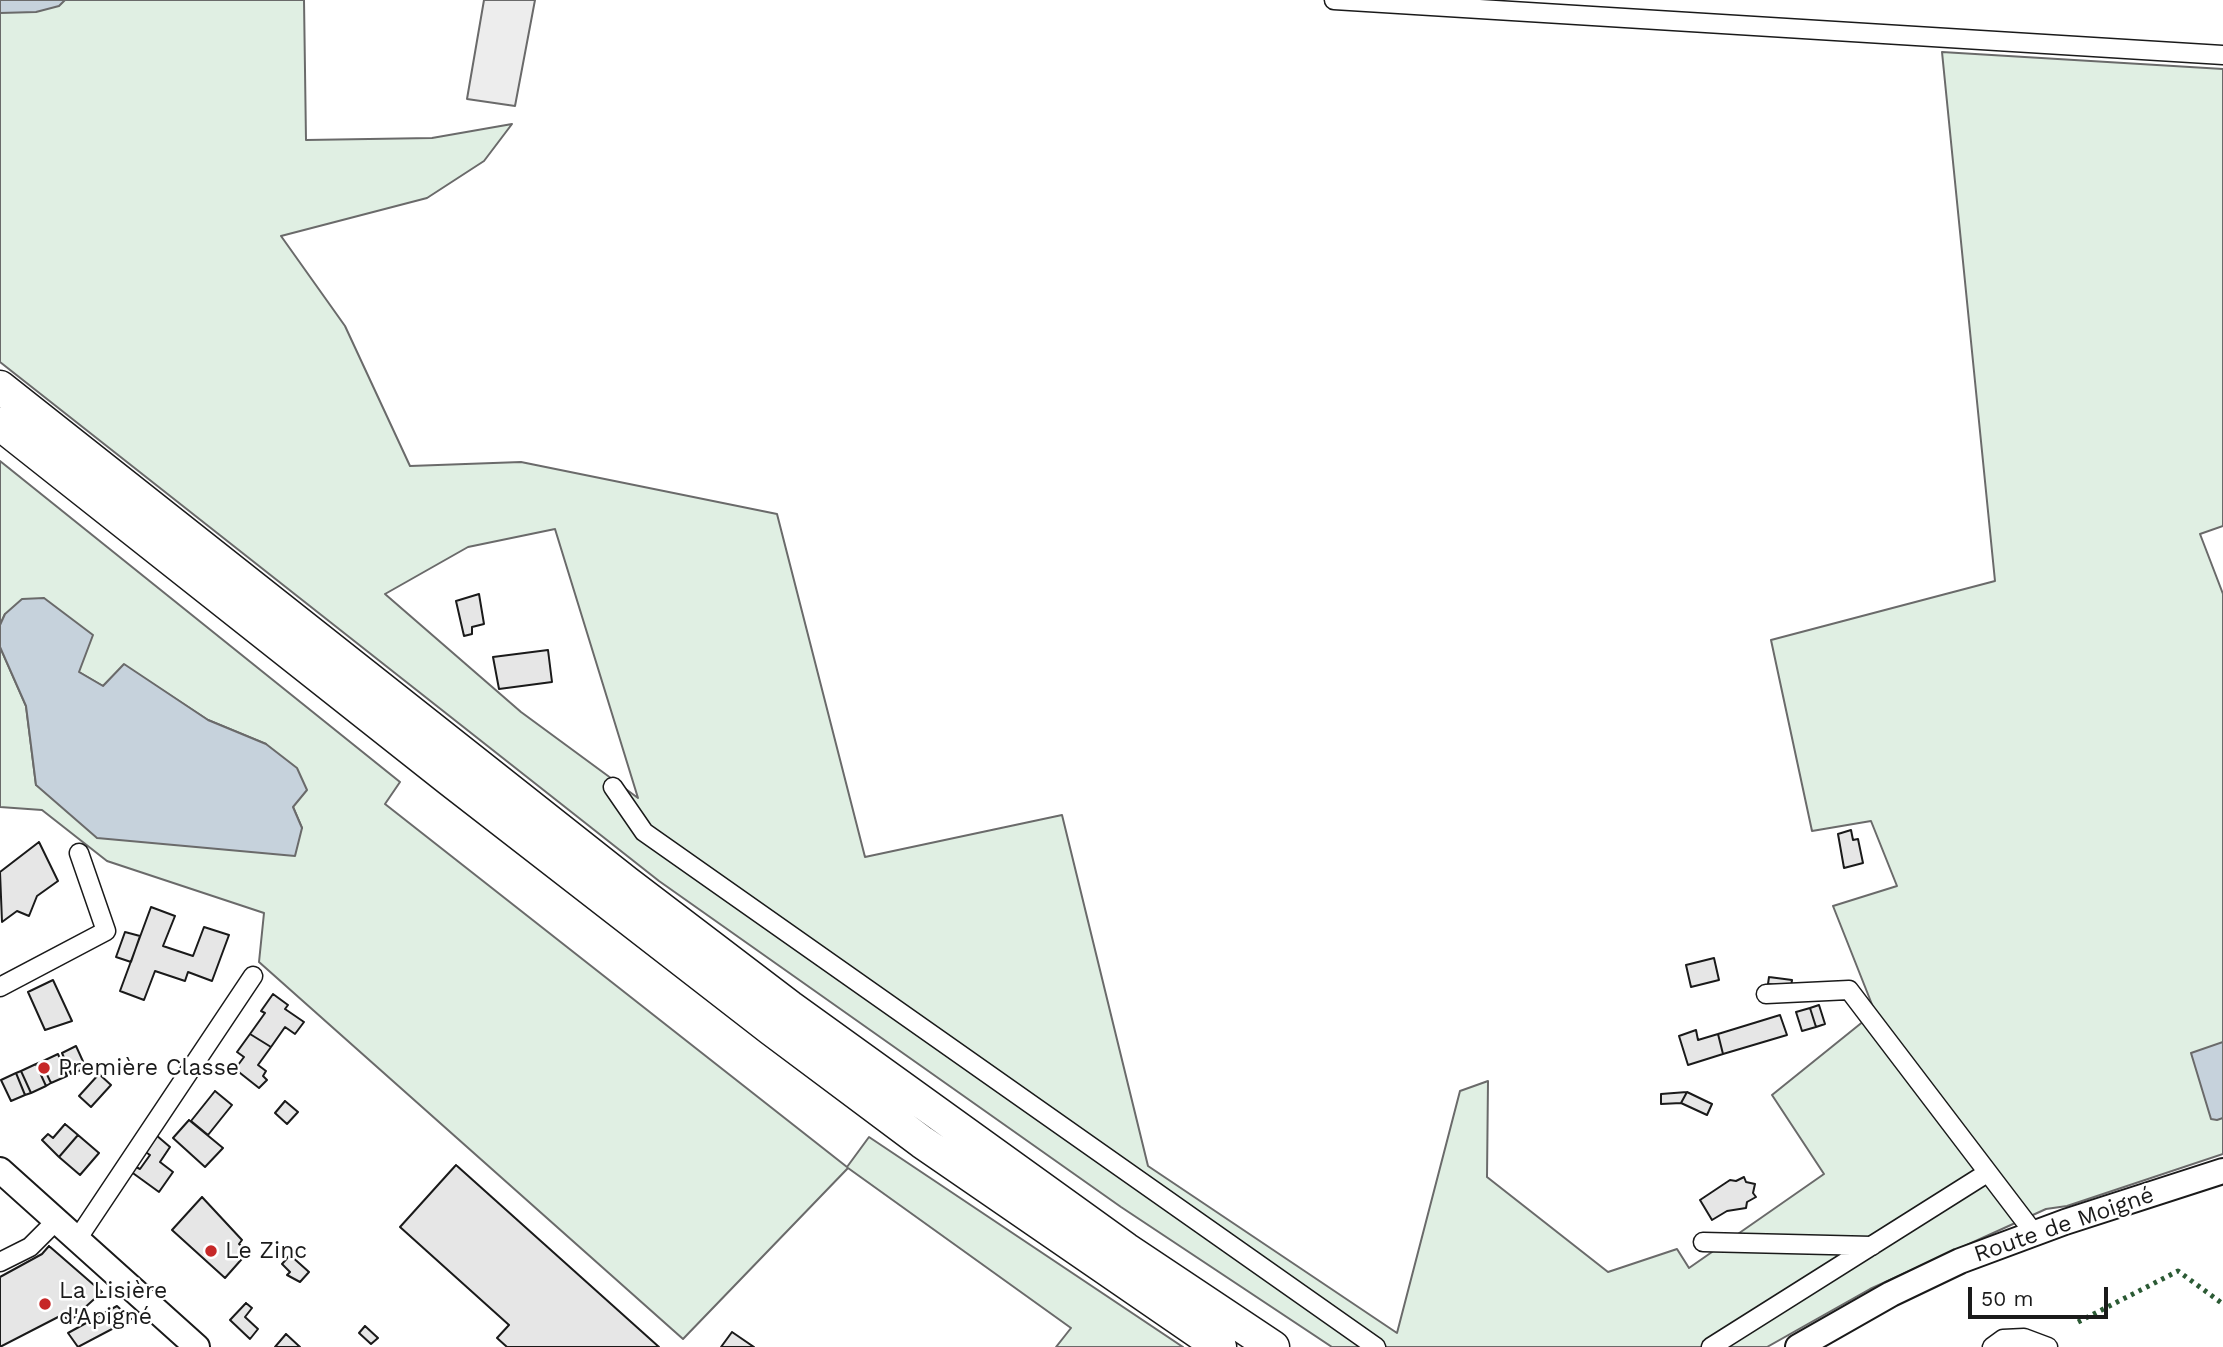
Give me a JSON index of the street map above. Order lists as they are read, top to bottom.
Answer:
{
  "streets": {
    "street": ["Route de Moigné"]
  },
  "places": ["Première Classe", "Le Zinc", "La Lisière d'Apigné"],
  "scale_bar": "50 m"
}
